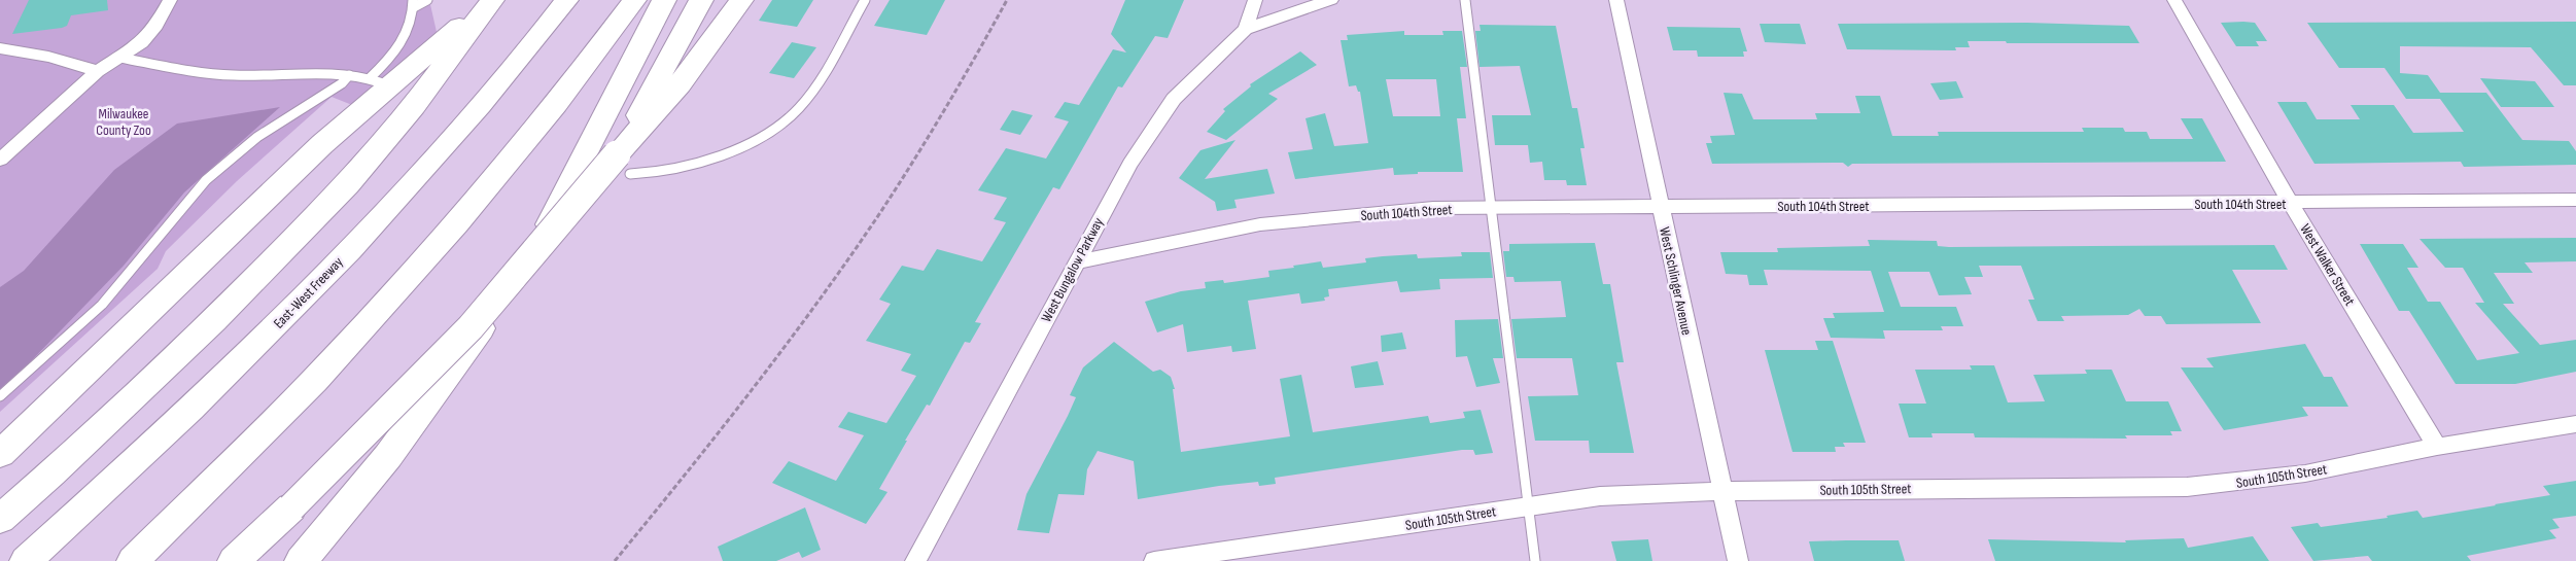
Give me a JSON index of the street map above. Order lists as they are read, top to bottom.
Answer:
{
  "streets": {
    "highway": ["East-West Freeway"],
    "street": [
      "South 104th Street",
      "West Walker Street",
      "West Bungalow Parkway",
      "West Schlinger Avenue",
      "South 105th Street"
    ]
  },
  "crossings": [
    ["South 104th Street", "West Walker Street"],
    ["South 104th Street", "West Bungalow Parkway"],
    ["South 104th Street", "West Schlinger Avenue"],
    ["West Walker Street", "South 105th Street"],
    ["West Schlinger Avenue", "South 105th Street"]
  ],
  "parks": ["Milwaukee County Zoo"]
}
